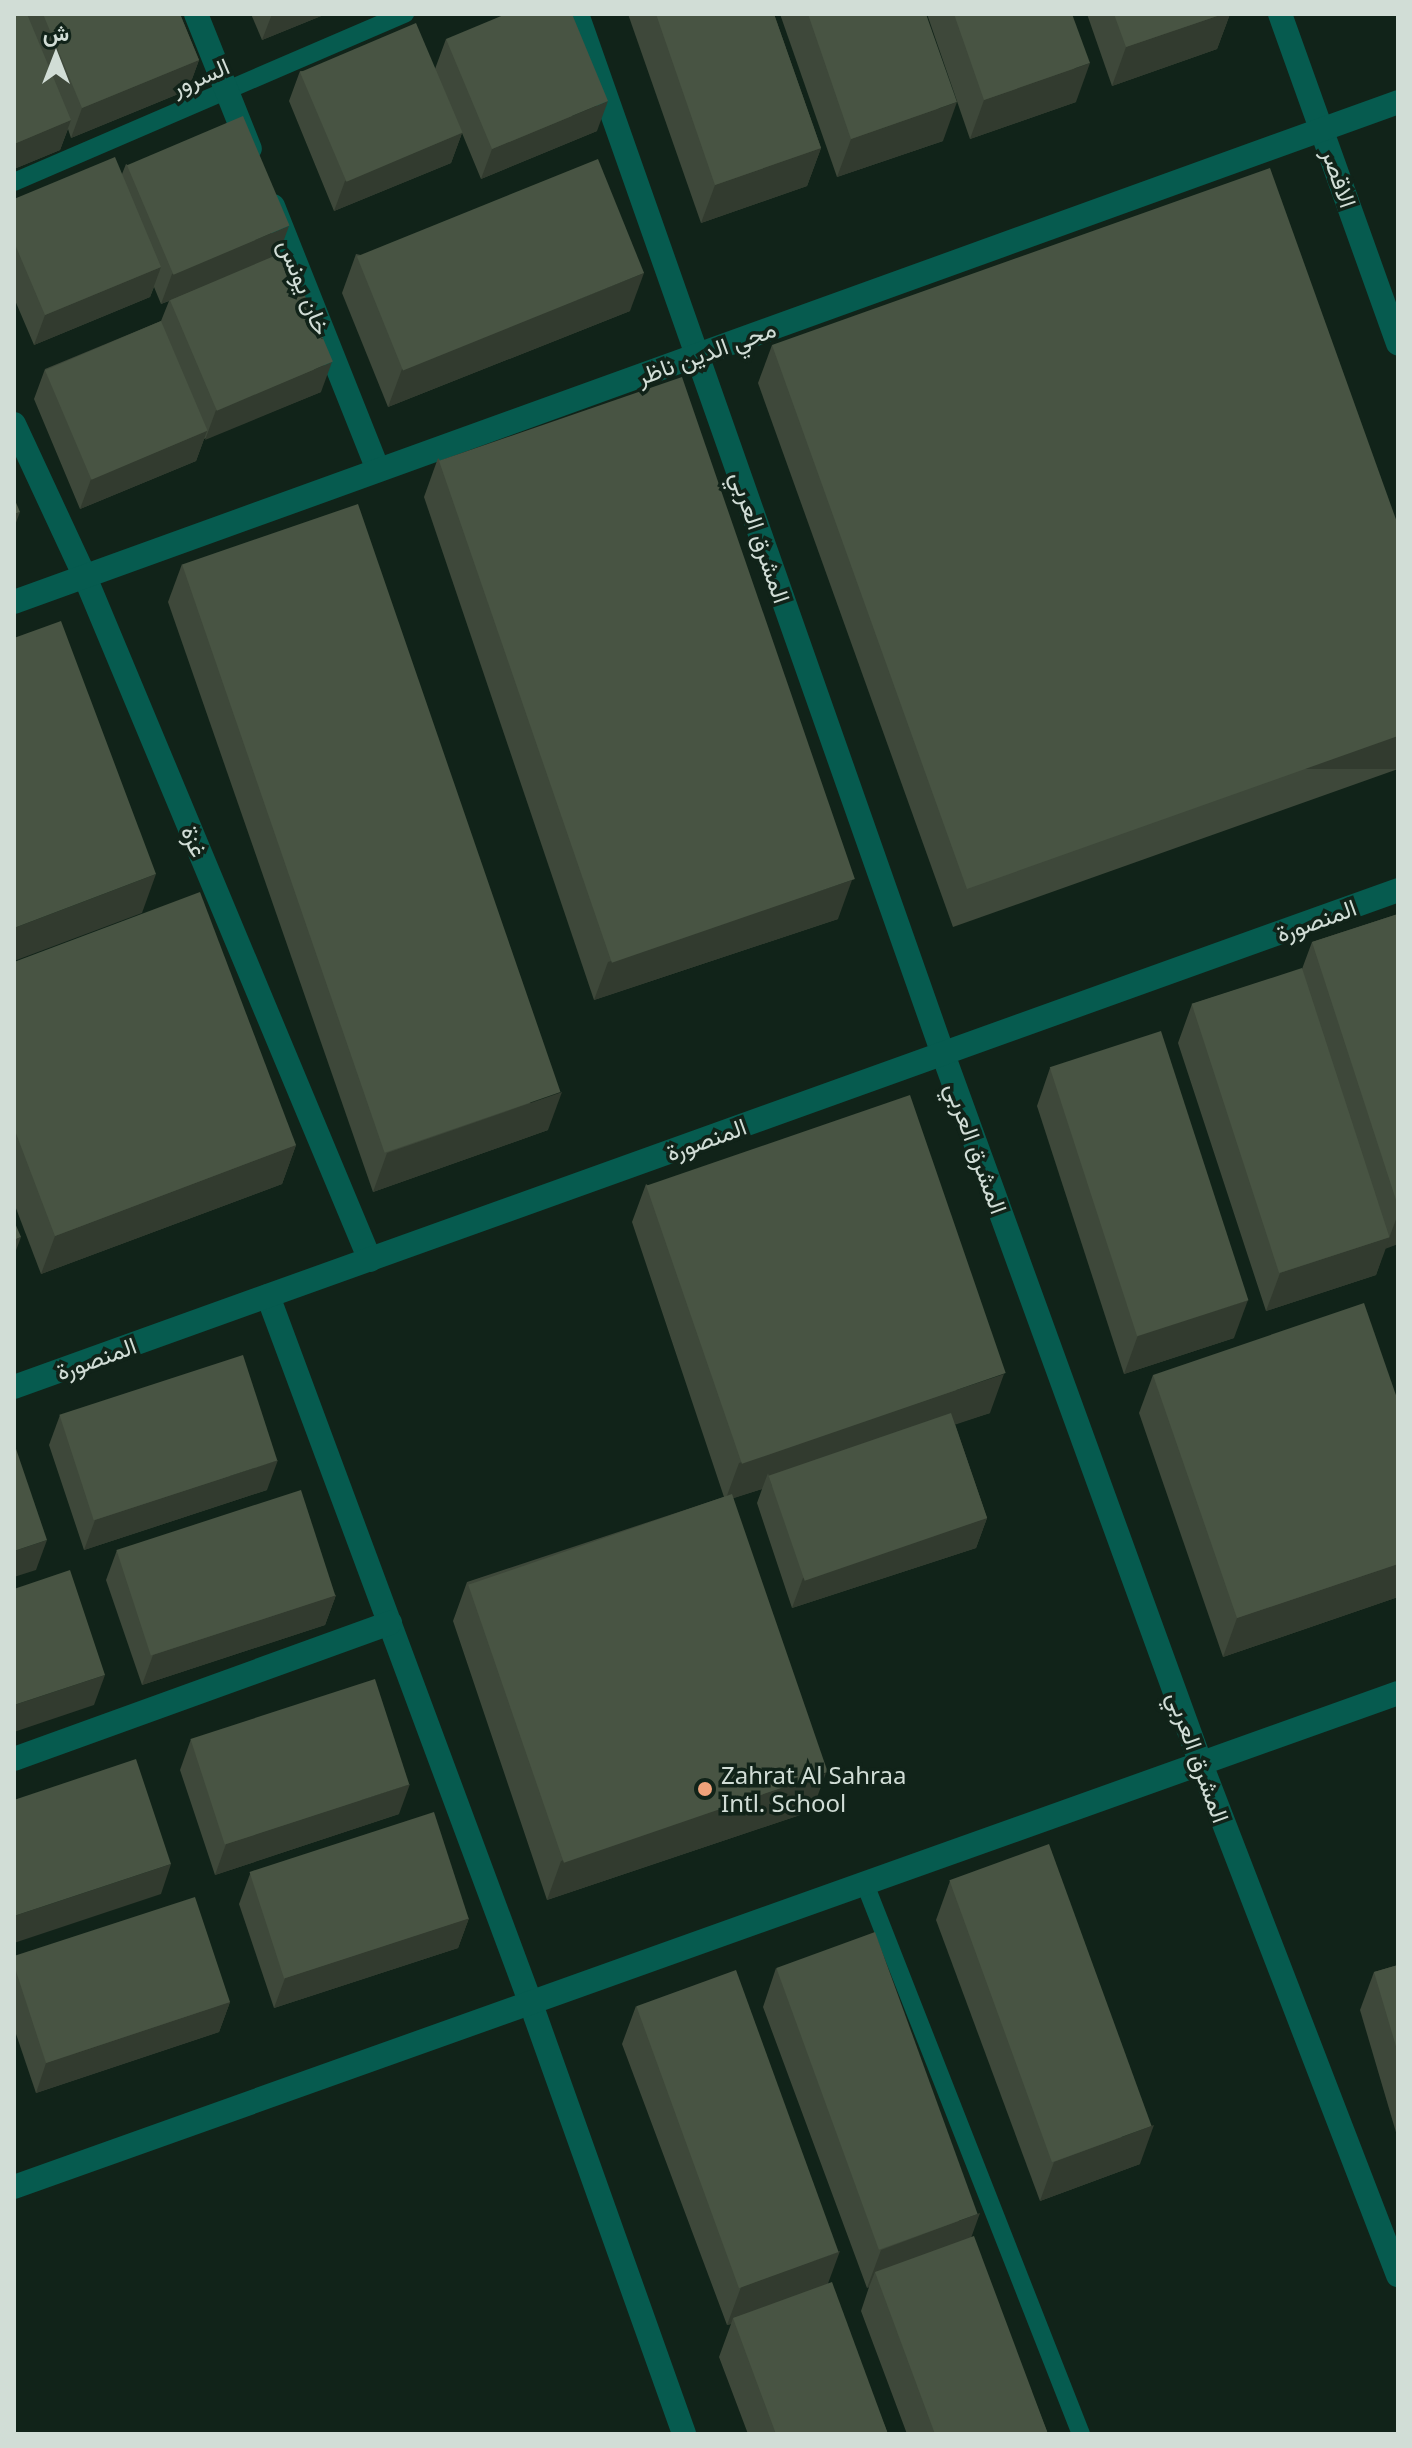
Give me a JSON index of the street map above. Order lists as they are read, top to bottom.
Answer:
{
  "streets": {
    "street": [
      "الاقصر",
      "خان يونس",
      "محي الدين ناظر",
      "المشرق العربي",
      "غزة",
      "المنصورة"
    ],
    "lane": ["السرور"]
  },
  "crossings": [
    ["السرور", "خان يونس"],
    ["الاقصر", "محي الدين ناظر"],
    ["خان يونس", "محي الدين ناظر"],
    ["محي الدين ناظر", "المشرق العربي"],
    ["محي الدين ناظر", "غزة"],
    ["المشرق العربي", "المنصورة"],
    ["غزة", "المنصورة"]
  ],
  "places": ["Zahrat Al Sahraa Intl. School"],
  "north": "top"
}
